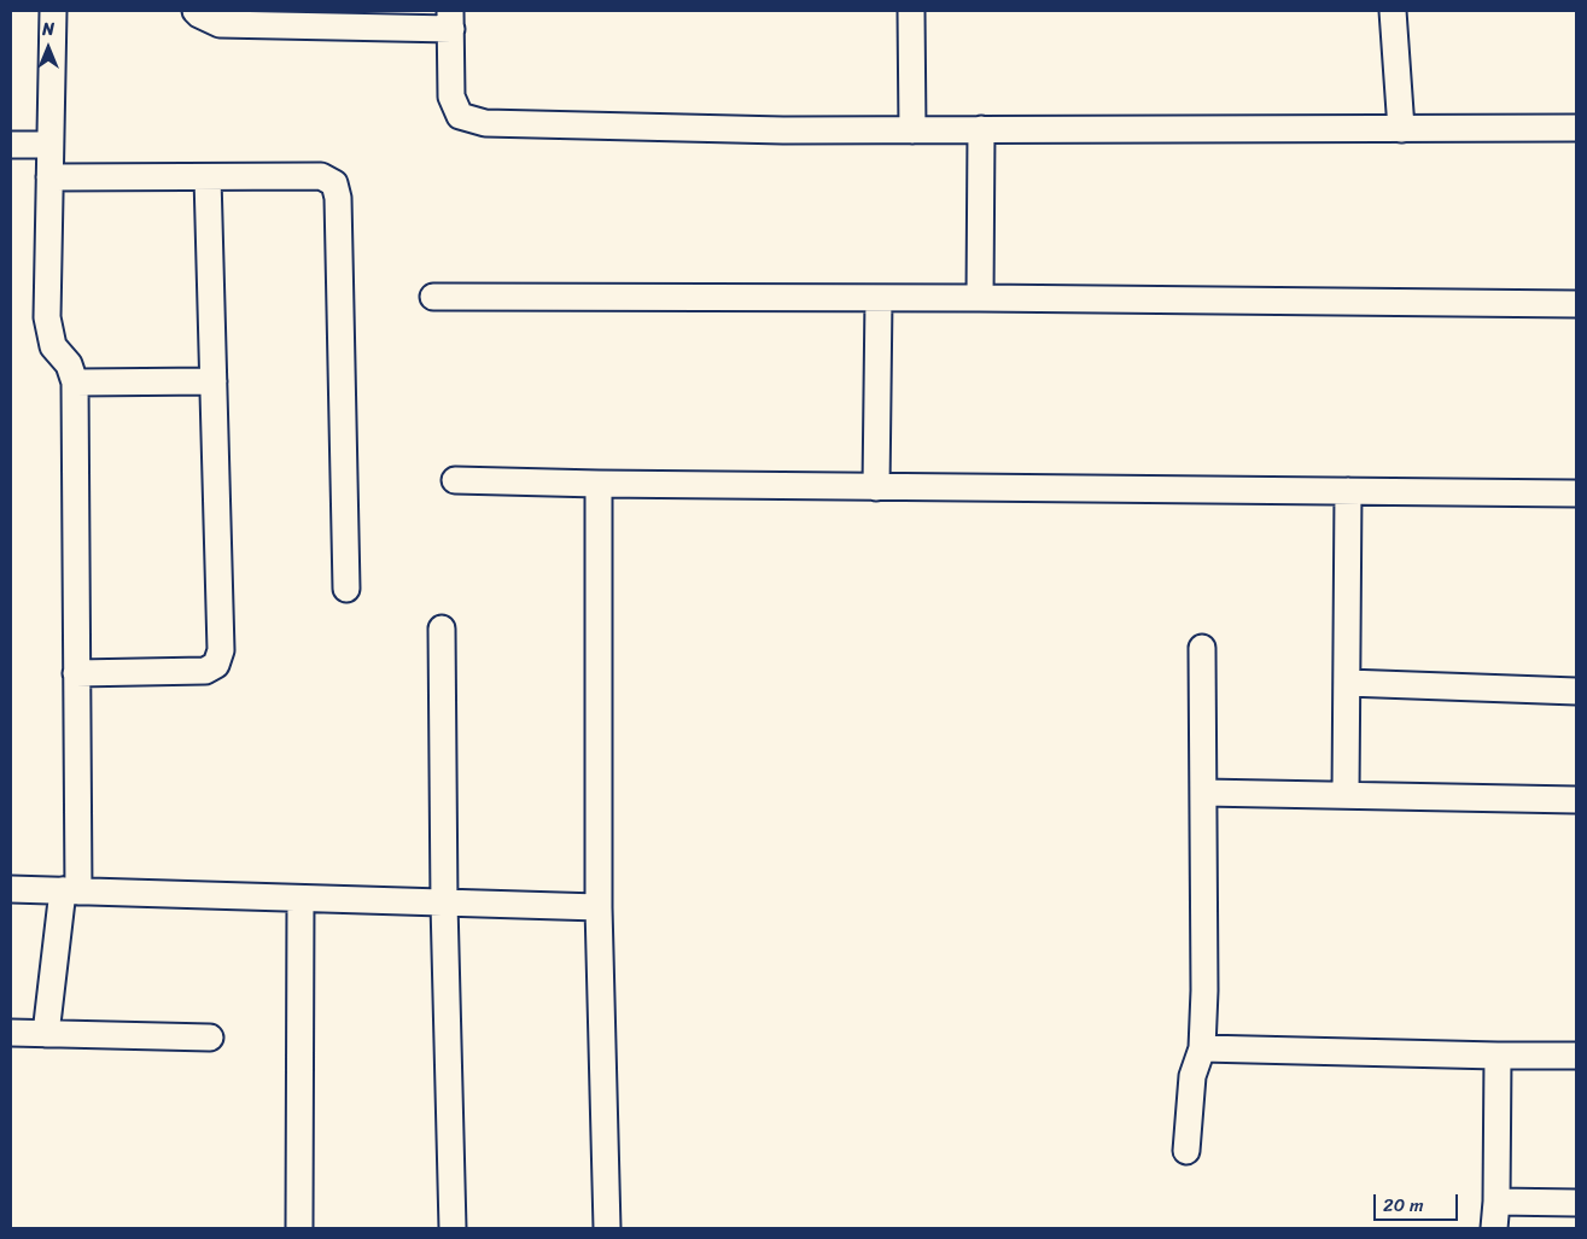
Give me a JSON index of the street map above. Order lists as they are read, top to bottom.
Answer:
{
  "scale_bar": "20 m",
  "north": "top"
}
